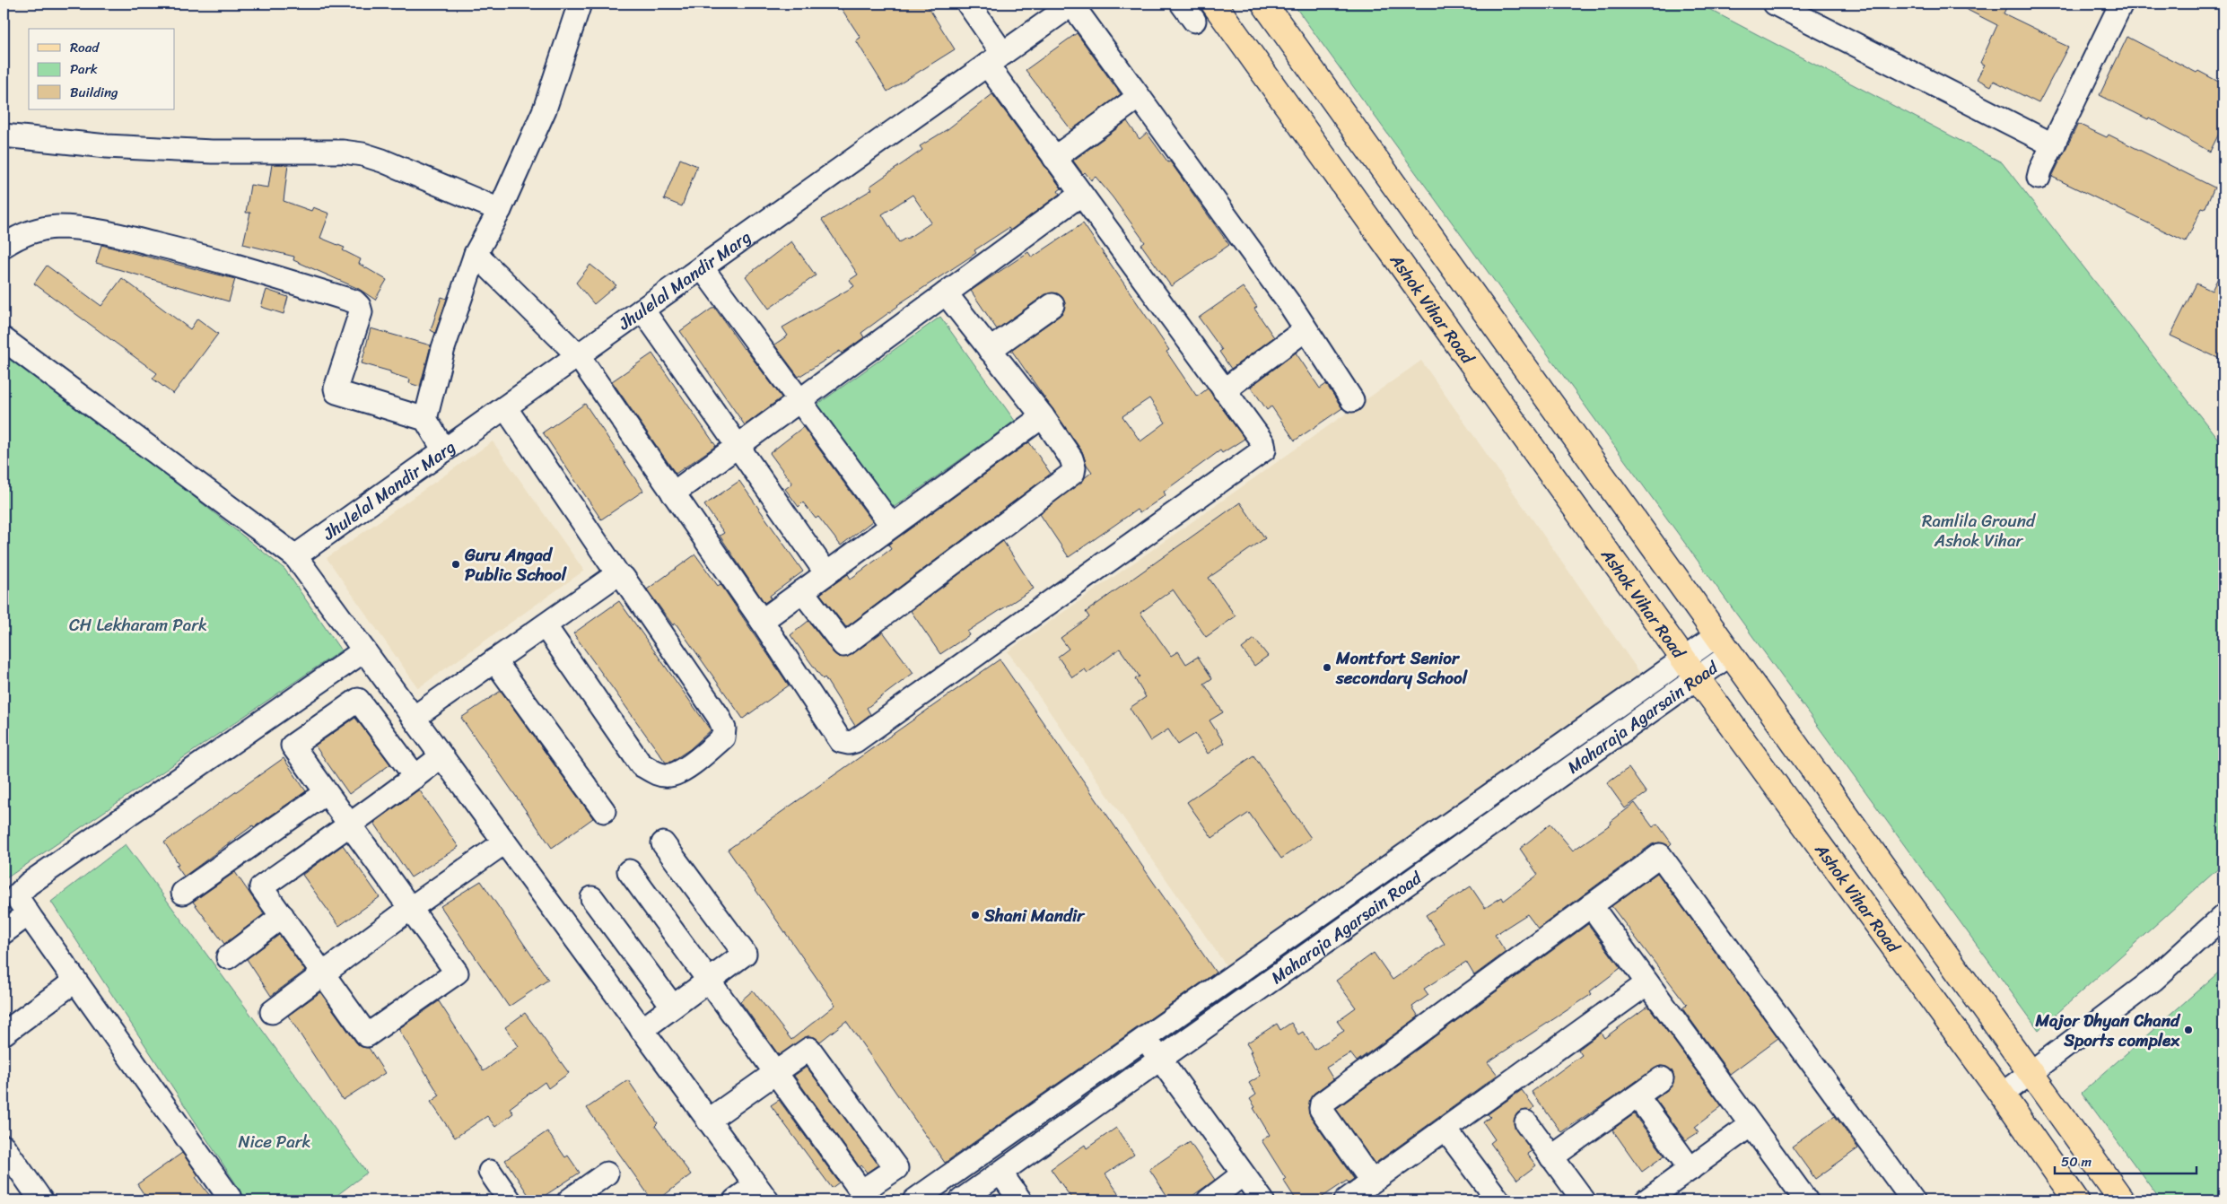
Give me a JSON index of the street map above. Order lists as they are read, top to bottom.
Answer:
{
  "streets": {
    "main road": ["Ashok Vihar Road"],
    "street": ["Jhulelal Mandir Marg", "Maharaja Agarsain Road"]
  },
  "crossings": [
    ["Ashok Vihar Road", "Maharaja Agarsain Road"]
  ],
  "parks": ["Ramlila Ground Ashok Vihar", "CH Lekharam Park", "Nice Park"],
  "places": [
    "Guru Angad Public School",
    "Montfort Senior secondary School",
    "Shani Mandir",
    "Major Dhyan Chand Sports complex"
  ],
  "legend": ["Road", "Park", "Building"],
  "scale_bar": "50 m"
}
